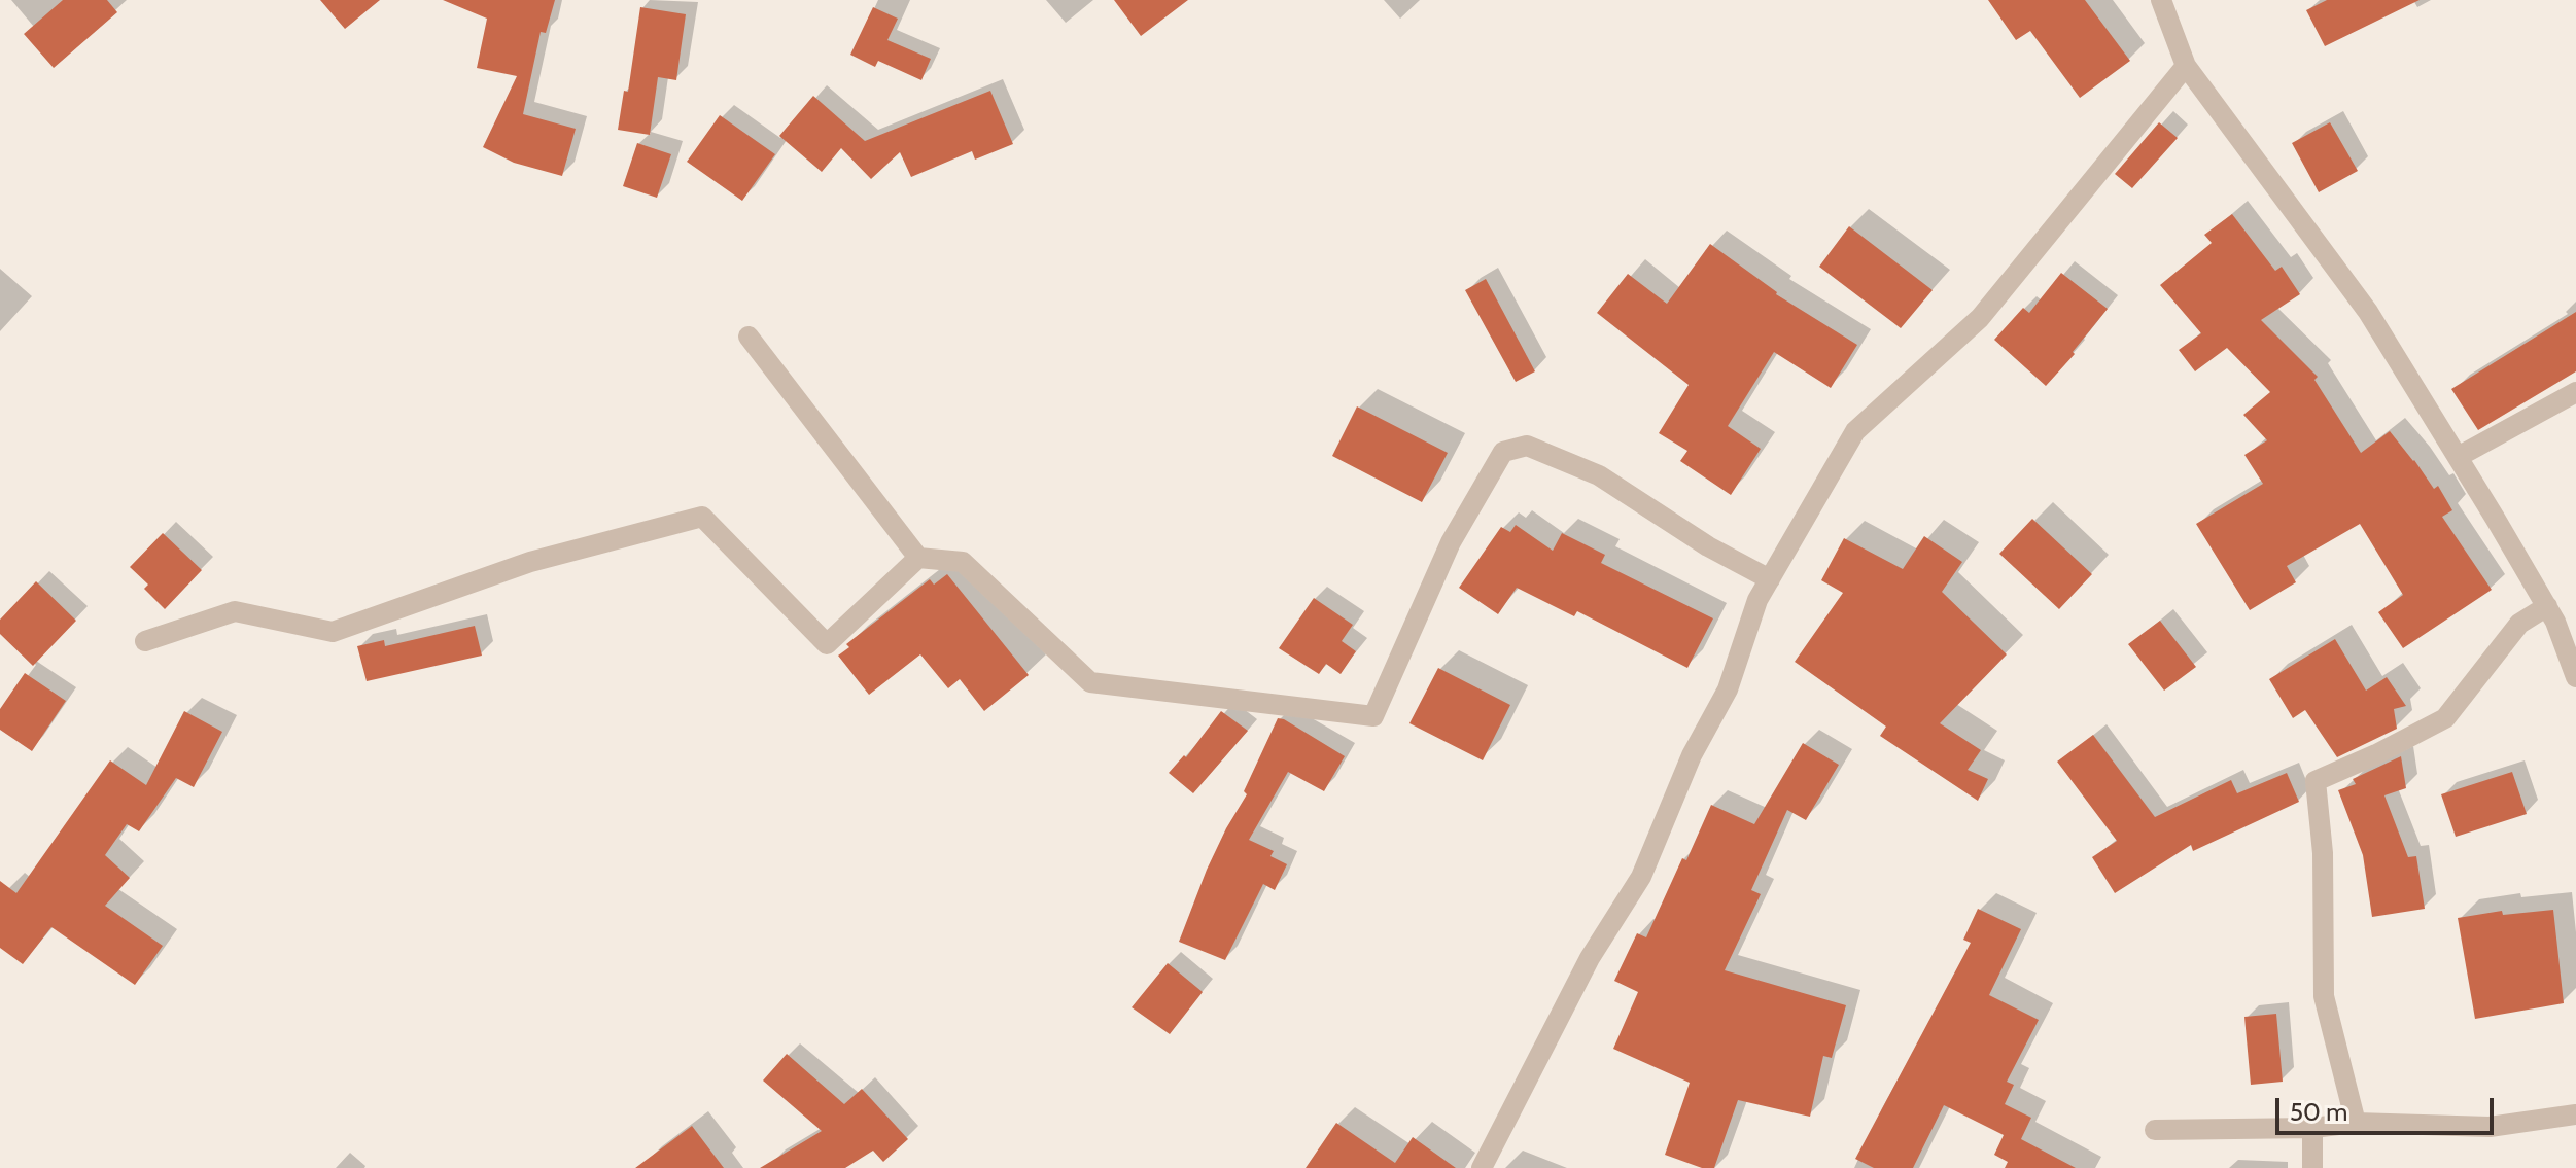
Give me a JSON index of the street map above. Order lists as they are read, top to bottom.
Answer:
{
  "scale_bar": "50 m"
}
